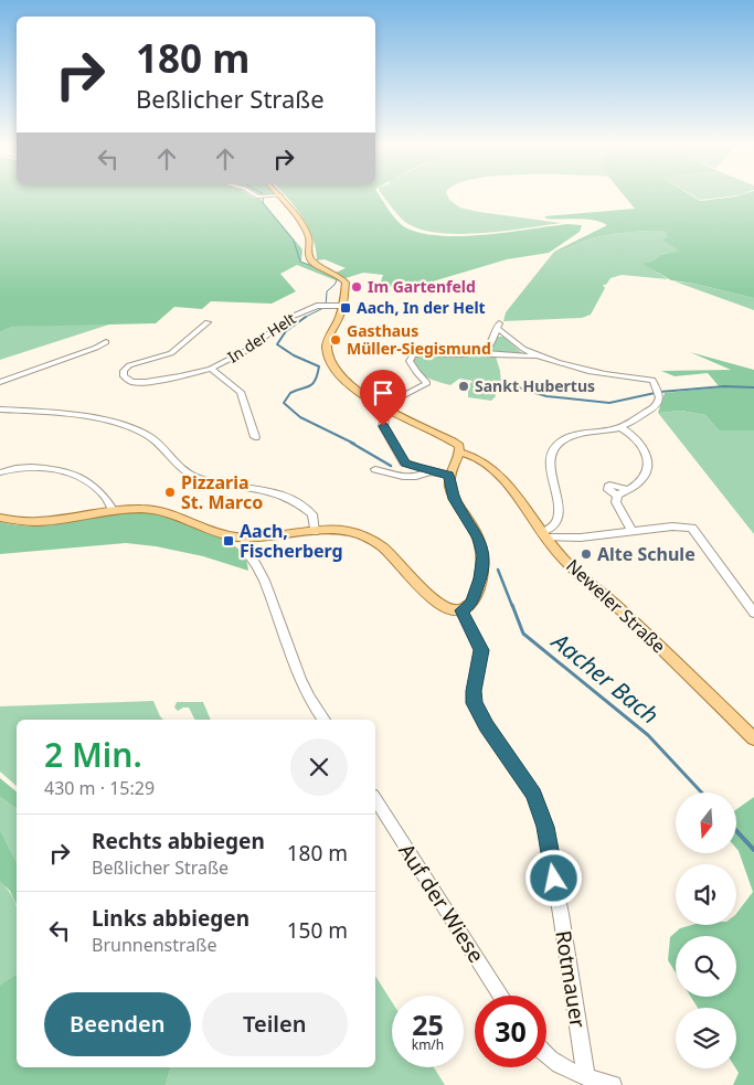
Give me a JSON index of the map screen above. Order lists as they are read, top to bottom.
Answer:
{
  "streets": {
    "main road": ["Neweler Straße"],
    "street": ["In der Helt", "Auf der Wiese", "Rotmauer"]
  },
  "crossings": [
    ["In der Helt", "Neweler Straße"]
  ],
  "water": ["Aacher Bach"],
  "places": {
    "other": [
      "Im Gartenfeld",
      "Gasthaus Müller-Siegismund",
      "Sankt Hubertus",
      "Pizzaria St. Marco",
      "Alte Schule"
    ],
    "transit": ["Aach, In der Helt", "Aach, Fischerberg"]
  },
  "north": "bottom",
  "page": {
    "turn": ["180 m", "Beßlicher Straße"],
    "heading": ["2 Min.", "430 m · 15:29"],
    "list": [
      {
        "name": "Rechts abbiegen",
        "note": "Beßlicher Straße",
        "value": "180 m"
      },
      {
        "name": "Links abbiegen",
        "note": "Brunnenstraße",
        "value": "150 m"
      }
    ],
    "buttons": ["Beenden", "Teilen"],
    "speed": "25 km/h",
    "limit": "30"
  }
}
